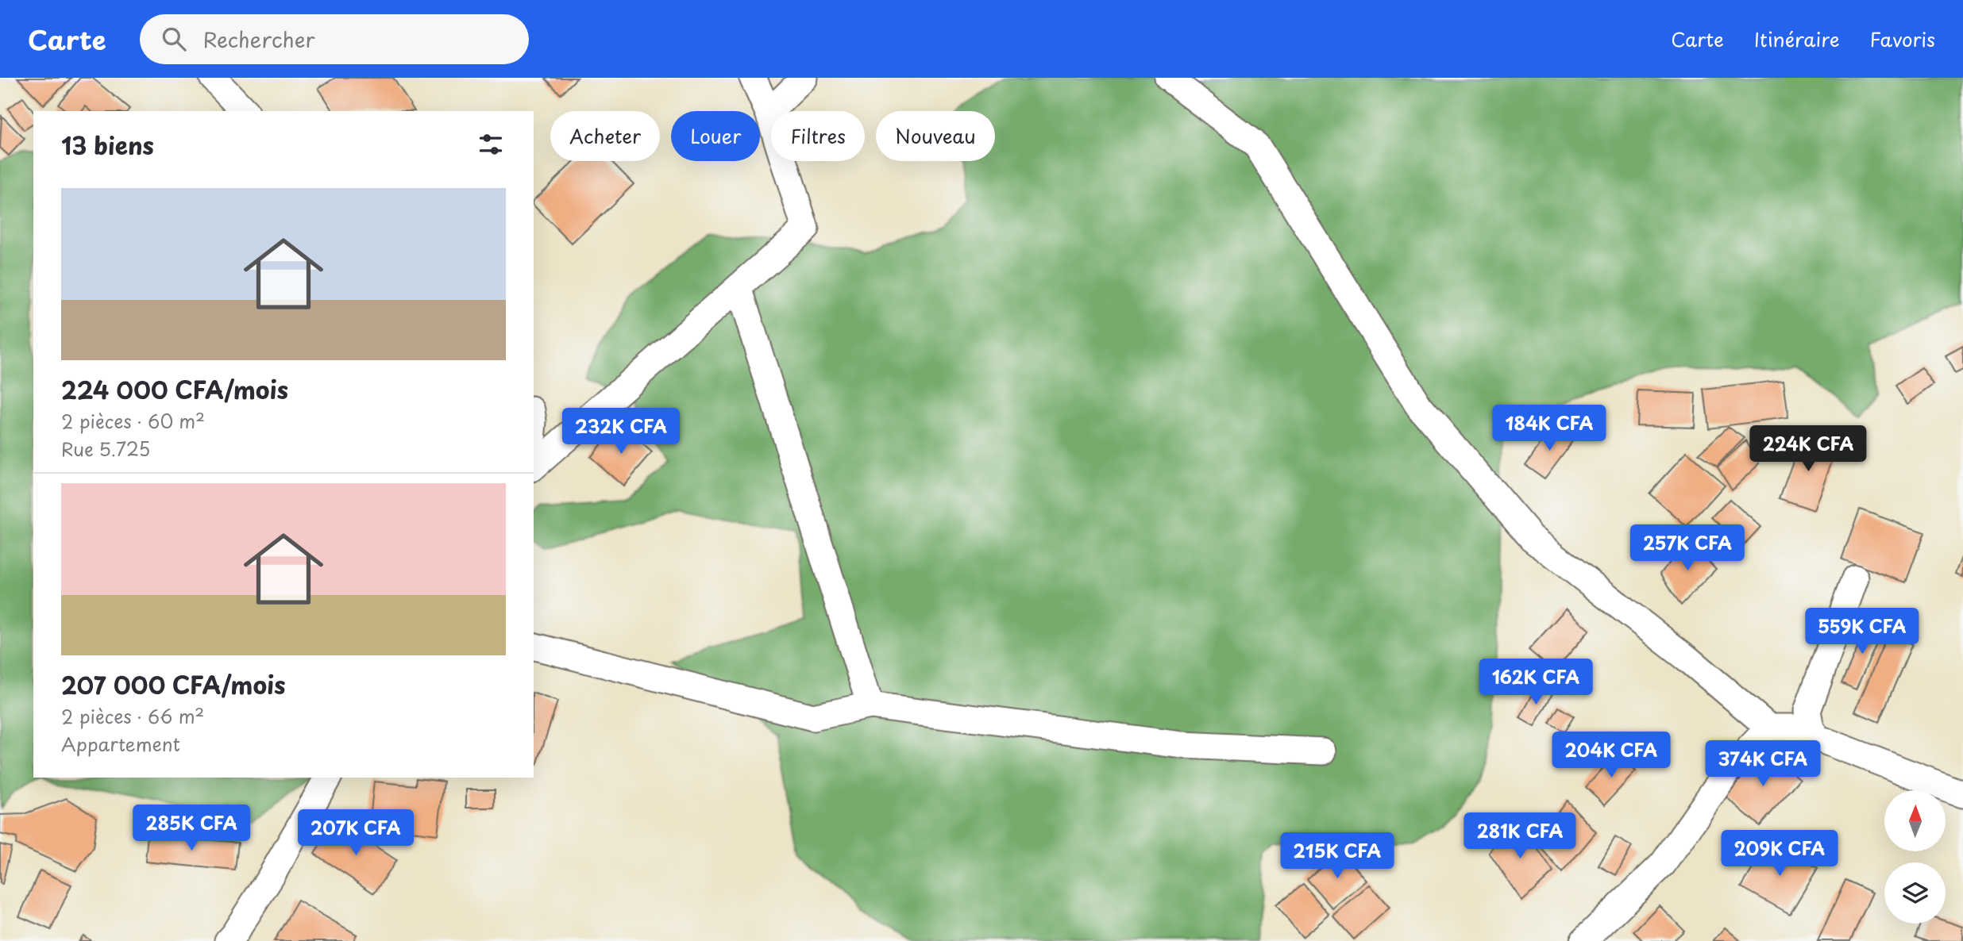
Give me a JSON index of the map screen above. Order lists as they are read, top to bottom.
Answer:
{
  "north": "top",
  "page": {
    "header": "Carte",
    "search": "Rechercher",
    "nav": ["Carte", "Itinéraire", "Favoris"],
    "chip": [
      "Acheter",
      "Louer",
      "Filtres",
      "Nouveau"
    ],
    "heading": "13 biens",
    "list": [
      {
        "name": "224 000 CFA/mois",
        "note": "2 pièces · 60 m² · Rue 5.725"
      },
      {
        "name": "207 000 CFA/mois",
        "note": "2 pièces · 66 m² · Appartement"
      }
    ],
    "price": [
      "184K CFA",
      "232K CFA",
      "224K CFA",
      "257K CFA",
      "559K CFA",
      "162K CFA",
      "204K CFA",
      "374K CFA",
      "285K CFA",
      "207K CFA",
      "281K CFA",
      "209K CFA",
      "215K CFA"
    ]
  }
}
